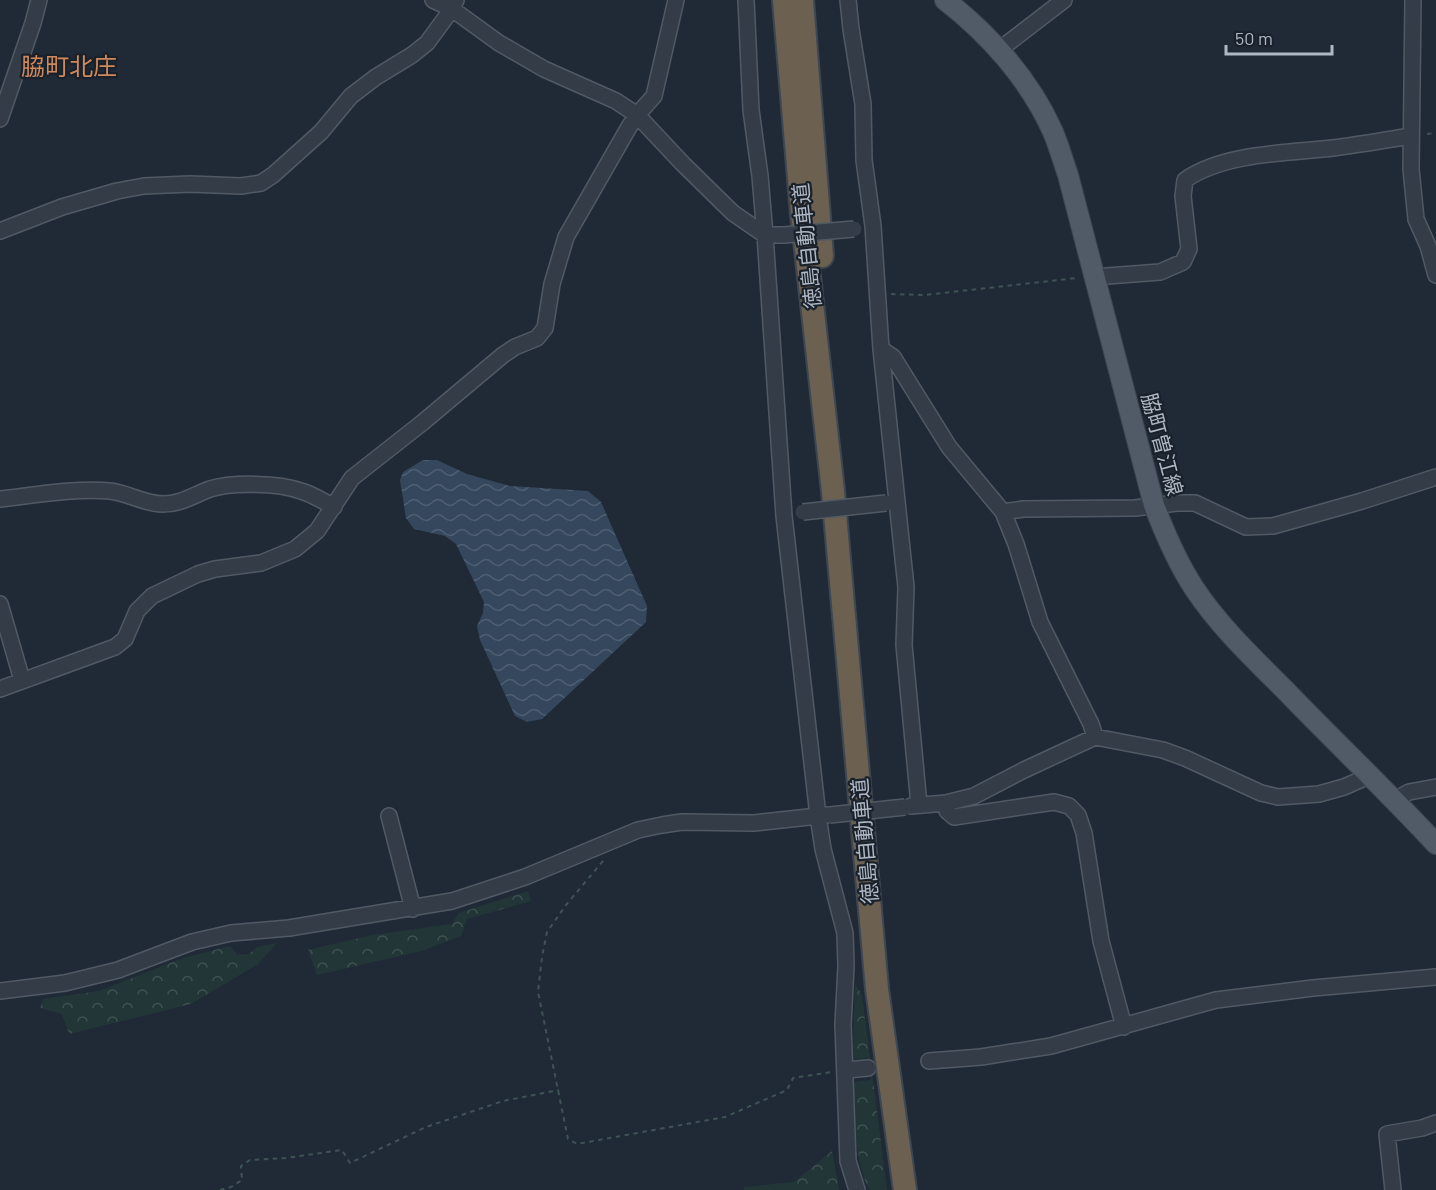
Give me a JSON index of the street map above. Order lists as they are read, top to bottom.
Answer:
{
  "streets": {
    "highway": ["徳島自動車道"],
    "main road": ["脇町曽江線"]
  },
  "districts": ["脇町北庄"],
  "scale_bar": "50 m"
}
